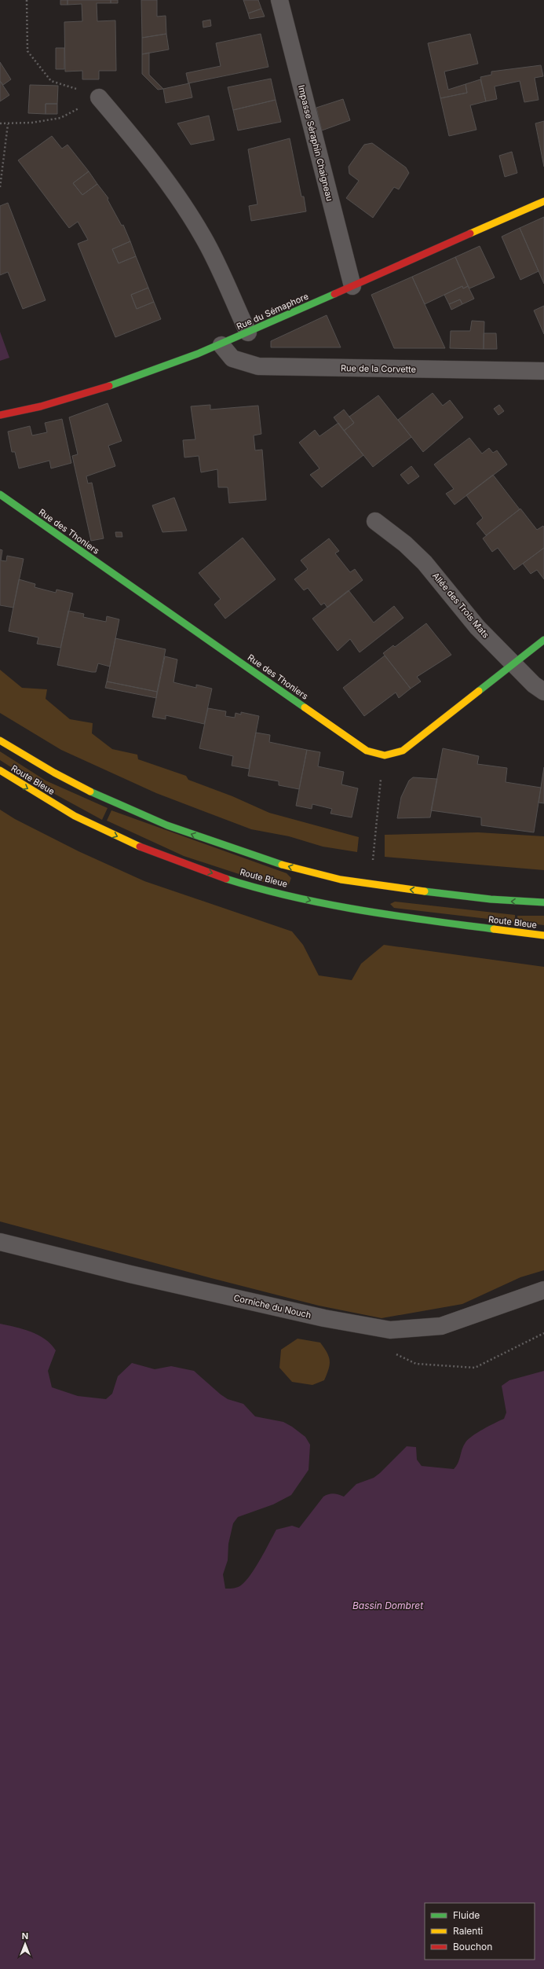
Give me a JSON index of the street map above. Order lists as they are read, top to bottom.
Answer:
{
  "streets": {
    "street": [
      "Impasse Séraphin Chaigneau",
      "Rue du Sémaphore",
      "Rue de la Corvette",
      "Rue des Thoniers",
      "Allée des Trois Mats",
      "Route Bleue",
      "Corniche du Nouch"
    ]
  },
  "crossings": [
    ["Impasse Séraphin Chaigneau", "Rue du Sémaphore"],
    ["Rue du Sémaphore", "Rue de la Corvette"],
    ["Rue des Thoniers", "Allée des Trois Mats"]
  ],
  "water": ["Bassin Dombret"],
  "legend": ["Fluide", "Ralenti", "Bouchon"],
  "north": "top"
}
